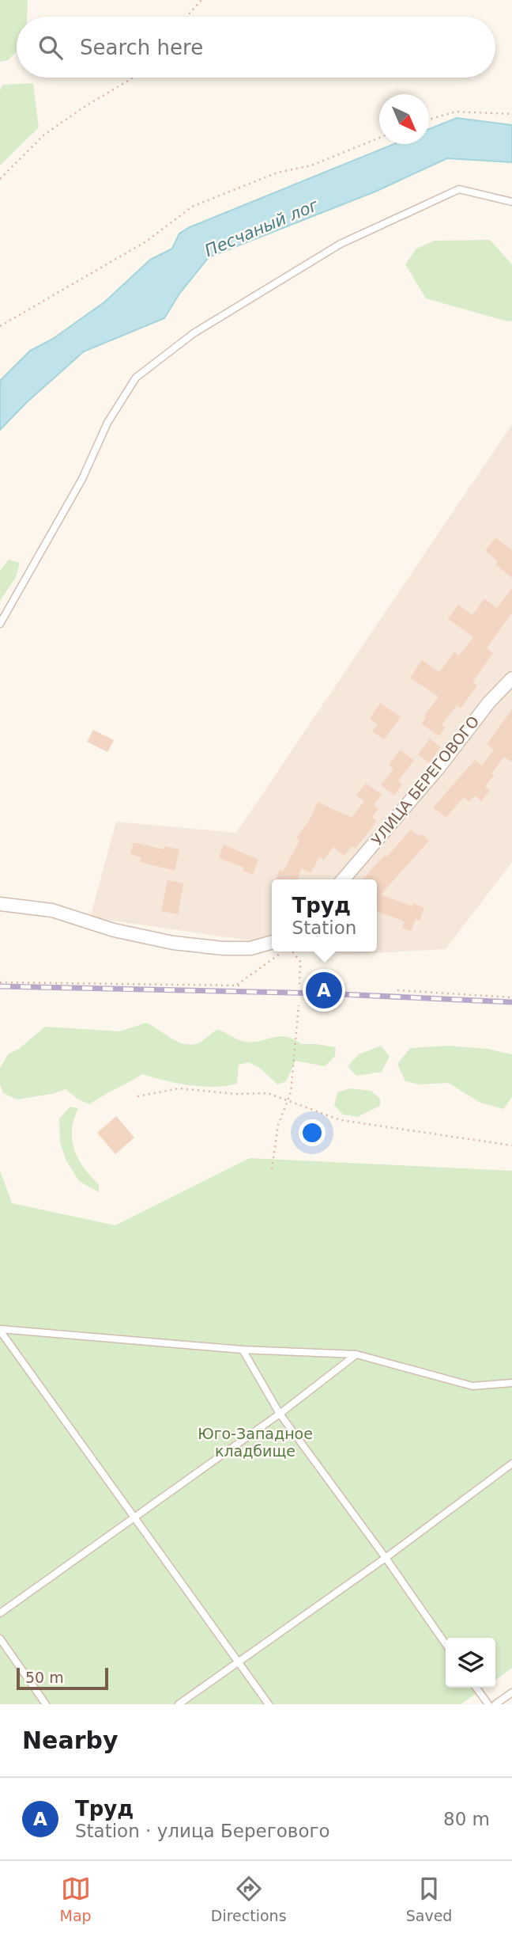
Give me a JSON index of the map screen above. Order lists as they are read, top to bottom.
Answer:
{
  "streets": {
    "street": ["УЛИЦА БЕРЕГОВОГО"]
  },
  "water": ["Песчаный лог"],
  "parks": ["Юго-Западное кладбище"],
  "scale_bar": "50 m",
  "north": "bottom right",
  "page": {
    "search": "Search here",
    "popup": ["Труд", "Station"],
    "pins": "A",
    "scale": "50 m",
    "heading": "Nearby",
    "list": [
      {
        "mark": "A",
        "name": "Труд",
        "note": "Station · улица Берегового",
        "value": "80 m"
      }
    ],
    "nav": ["Map", "Directions", "Saved"]
  }
}
